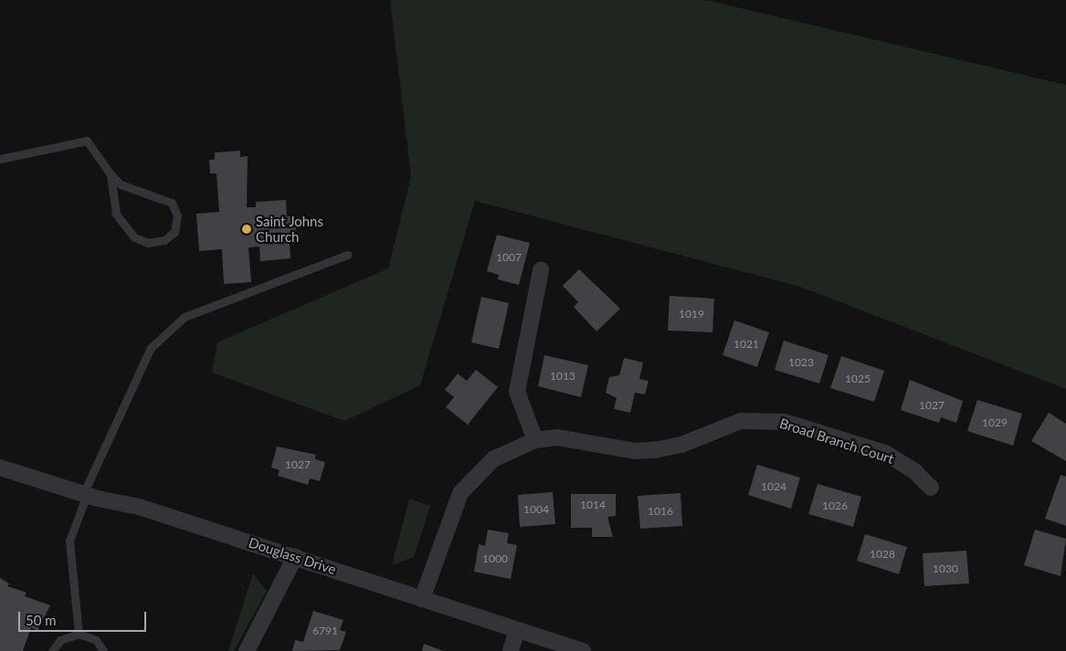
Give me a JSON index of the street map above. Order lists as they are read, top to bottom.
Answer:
{
  "streets": {
    "street": ["Broad Branch Court", "Douglass Drive"]
  },
  "crossings": [
    ["Broad Branch Court", "Douglass Drive"]
  ],
  "places": ["Saint Johns Church"],
  "house_numbers": [
    "1007",
    "1019",
    "1021",
    "1023",
    "1013",
    "1025",
    "1027",
    "1029",
    "1027",
    "1024",
    "1014",
    "1026",
    "1004",
    "1016",
    "1028",
    "1000",
    "1030",
    "6791"
  ],
  "scale_bar": "50 m"
}
